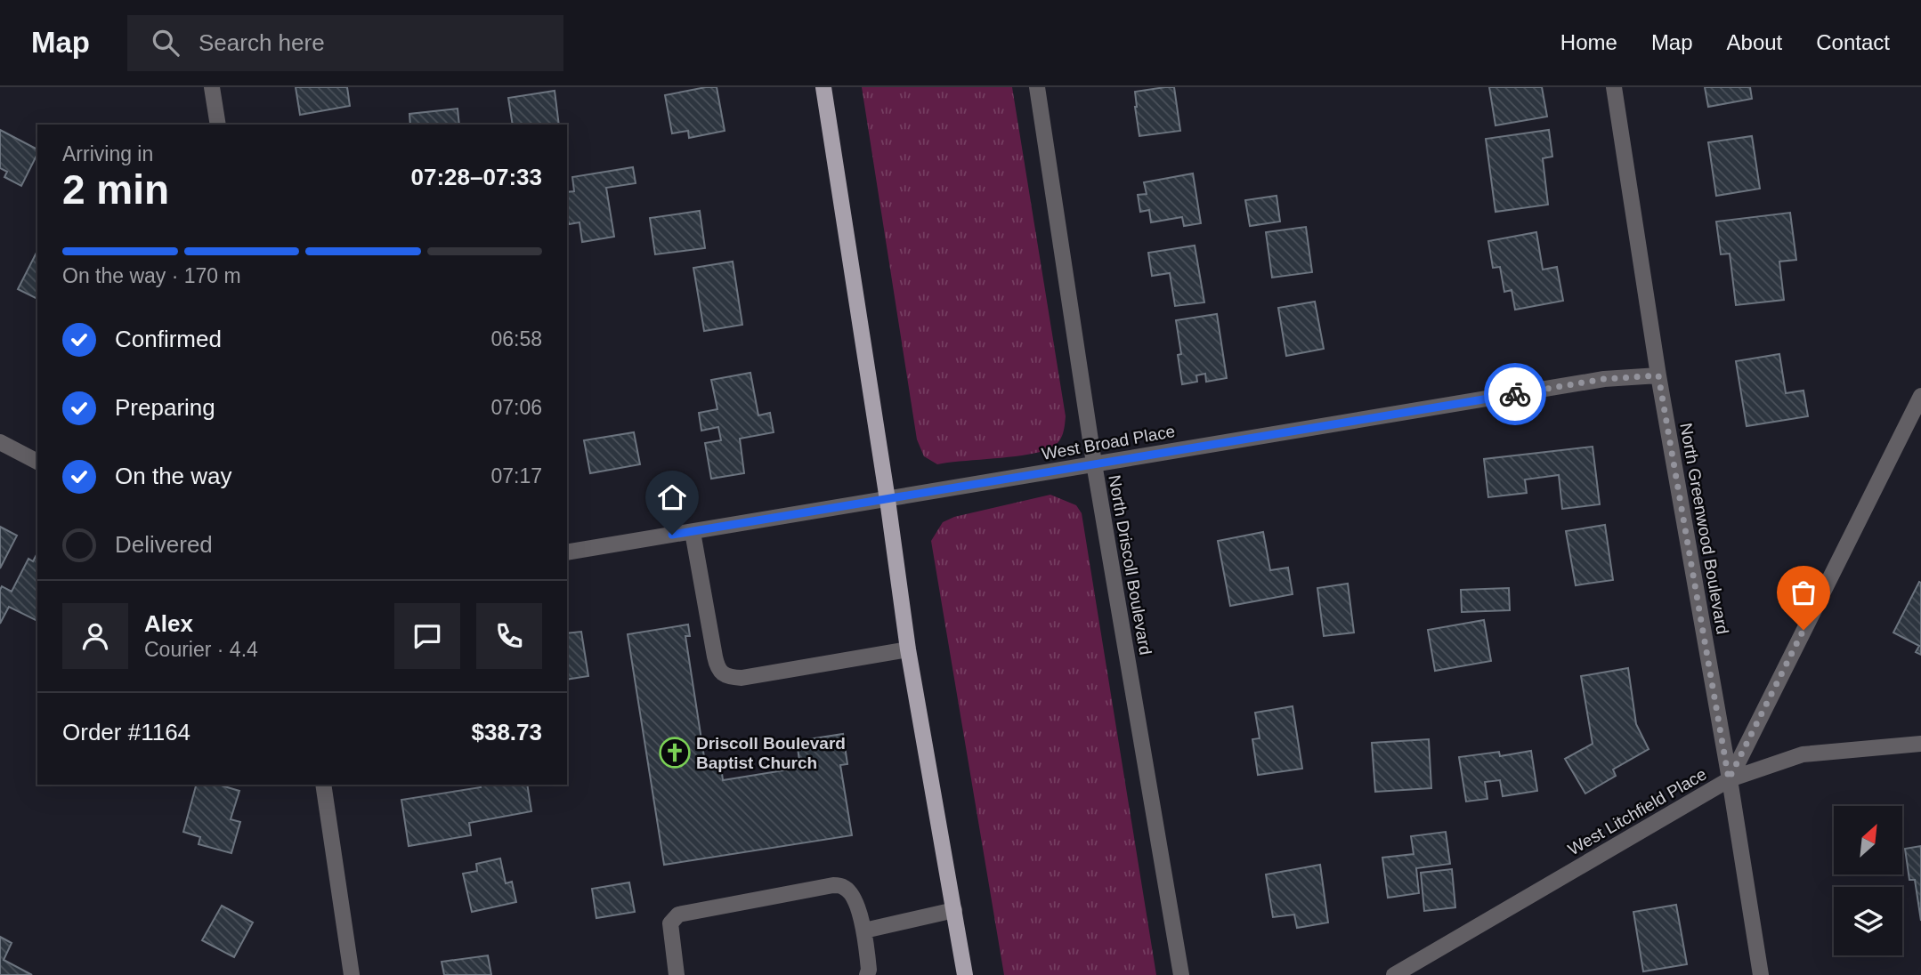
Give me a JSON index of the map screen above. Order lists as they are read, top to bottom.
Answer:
{
  "streets": {
    "street": [
      "West Broad Place",
      "North Greenwood Boulevard",
      "North Driscoll Boulevard",
      "West Litchfield Place"
    ]
  },
  "crossings": [
    ["West Broad Place", "North Greenwood Boulevard"],
    ["West Broad Place", "North Driscoll Boulevard"],
    ["North Greenwood Boulevard", "West Litchfield Place"]
  ],
  "places": {
    "church": ["Driscoll Boulevard Baptist Church"]
  },
  "north": "top right",
  "page": {
    "header": "Map",
    "search": "Search here",
    "nav": [
      "Home",
      "Map",
      "About",
      "Contact"
    ],
    "heading": ["2 min", "Arriving in", "07:28–07:33"],
    "panel": [
      "Alex",
      "Courier · 4.4",
      "Order #1164",
      "$38.73"
    ],
    "bar": "On the way · 170 m",
    "list": [
      ["Confirmed", "06:58"],
      ["Preparing", "07:06"],
      ["On the way", "07:17"],
      "Delivered"
    ]
  }
}
